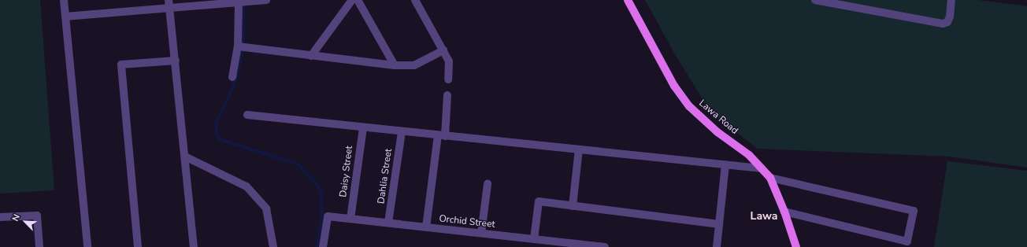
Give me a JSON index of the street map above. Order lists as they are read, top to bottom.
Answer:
{
  "streets": {
    "main road": ["Lawa Road"],
    "street": ["Daisy Street", "Dahlia Street", "Orchid Street"]
  },
  "crossings": [
    ["Daisy Street", "Orchid Street"],
    ["Dahlia Street", "Orchid Street"]
  ],
  "districts": ["Lawa"],
  "north": "top left"
}
